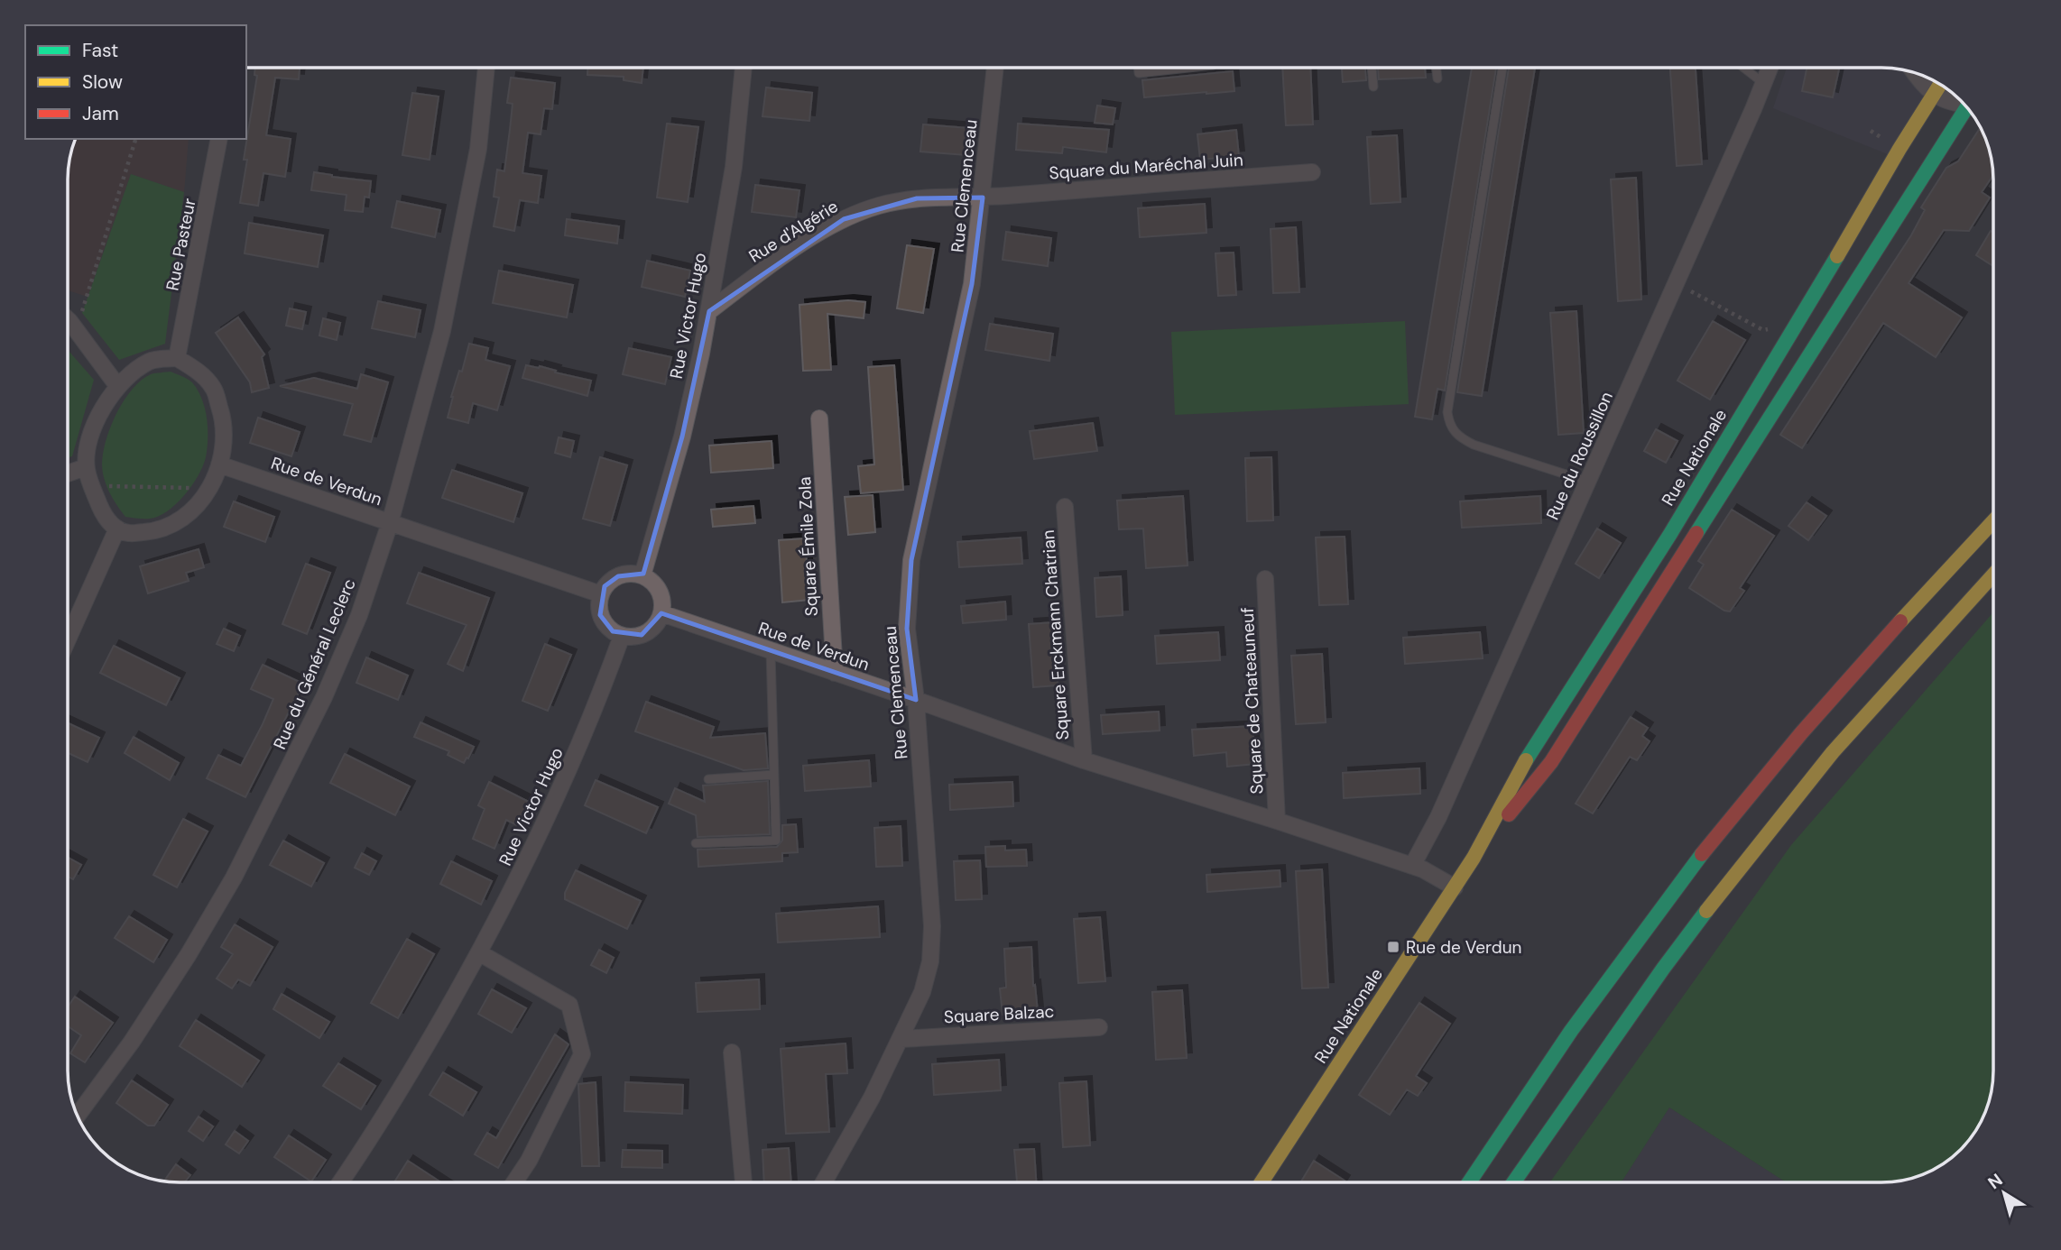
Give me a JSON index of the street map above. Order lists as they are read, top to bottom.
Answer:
{
  "streets": {
    "main road": ["Rue Nationale"],
    "street": [
      "Square du Maréchal Juin",
      "Rue Clemenceau",
      "Rue d'Algérie",
      "Rue Pasteur",
      "Rue Victor Hugo",
      "Rue du Roussillon",
      "Rue de Verdun",
      "Square Émile Zola",
      "Square Erckmann Chatrian",
      "Rue du Général Leclerc",
      "Square de Chateauneuf",
      "Square Balzac"
    ]
  },
  "crossings": [
    ["Square du Maréchal Juin", "Rue Clemenceau"],
    ["Square du Maréchal Juin", "Rue d'Algérie"],
    ["Rue Clemenceau", "Rue d'Algérie"],
    ["Rue Clemenceau", "Rue de Verdun"],
    ["Rue Clemenceau", "Square Balzac"],
    ["Rue d'Algérie", "Rue Victor Hugo"],
    ["Rue Pasteur", "Rue de Verdun"],
    ["Rue Victor Hugo", "Rue de Verdun"],
    ["Rue du Roussillon", "Rue de Verdun"],
    ["Rue Nationale", "Rue de Verdun"],
    ["Rue de Verdun", "Square Émile Zola"],
    ["Rue de Verdun", "Square Erckmann Chatrian"],
    ["Rue de Verdun", "Rue du Général Leclerc"],
    ["Rue de Verdun", "Square de Chateauneuf"]
  ],
  "places": {
    "transit": ["Rue de Verdun"]
  },
  "legend": ["Fast", "Slow", "Jam"],
  "north": "top left"
}
